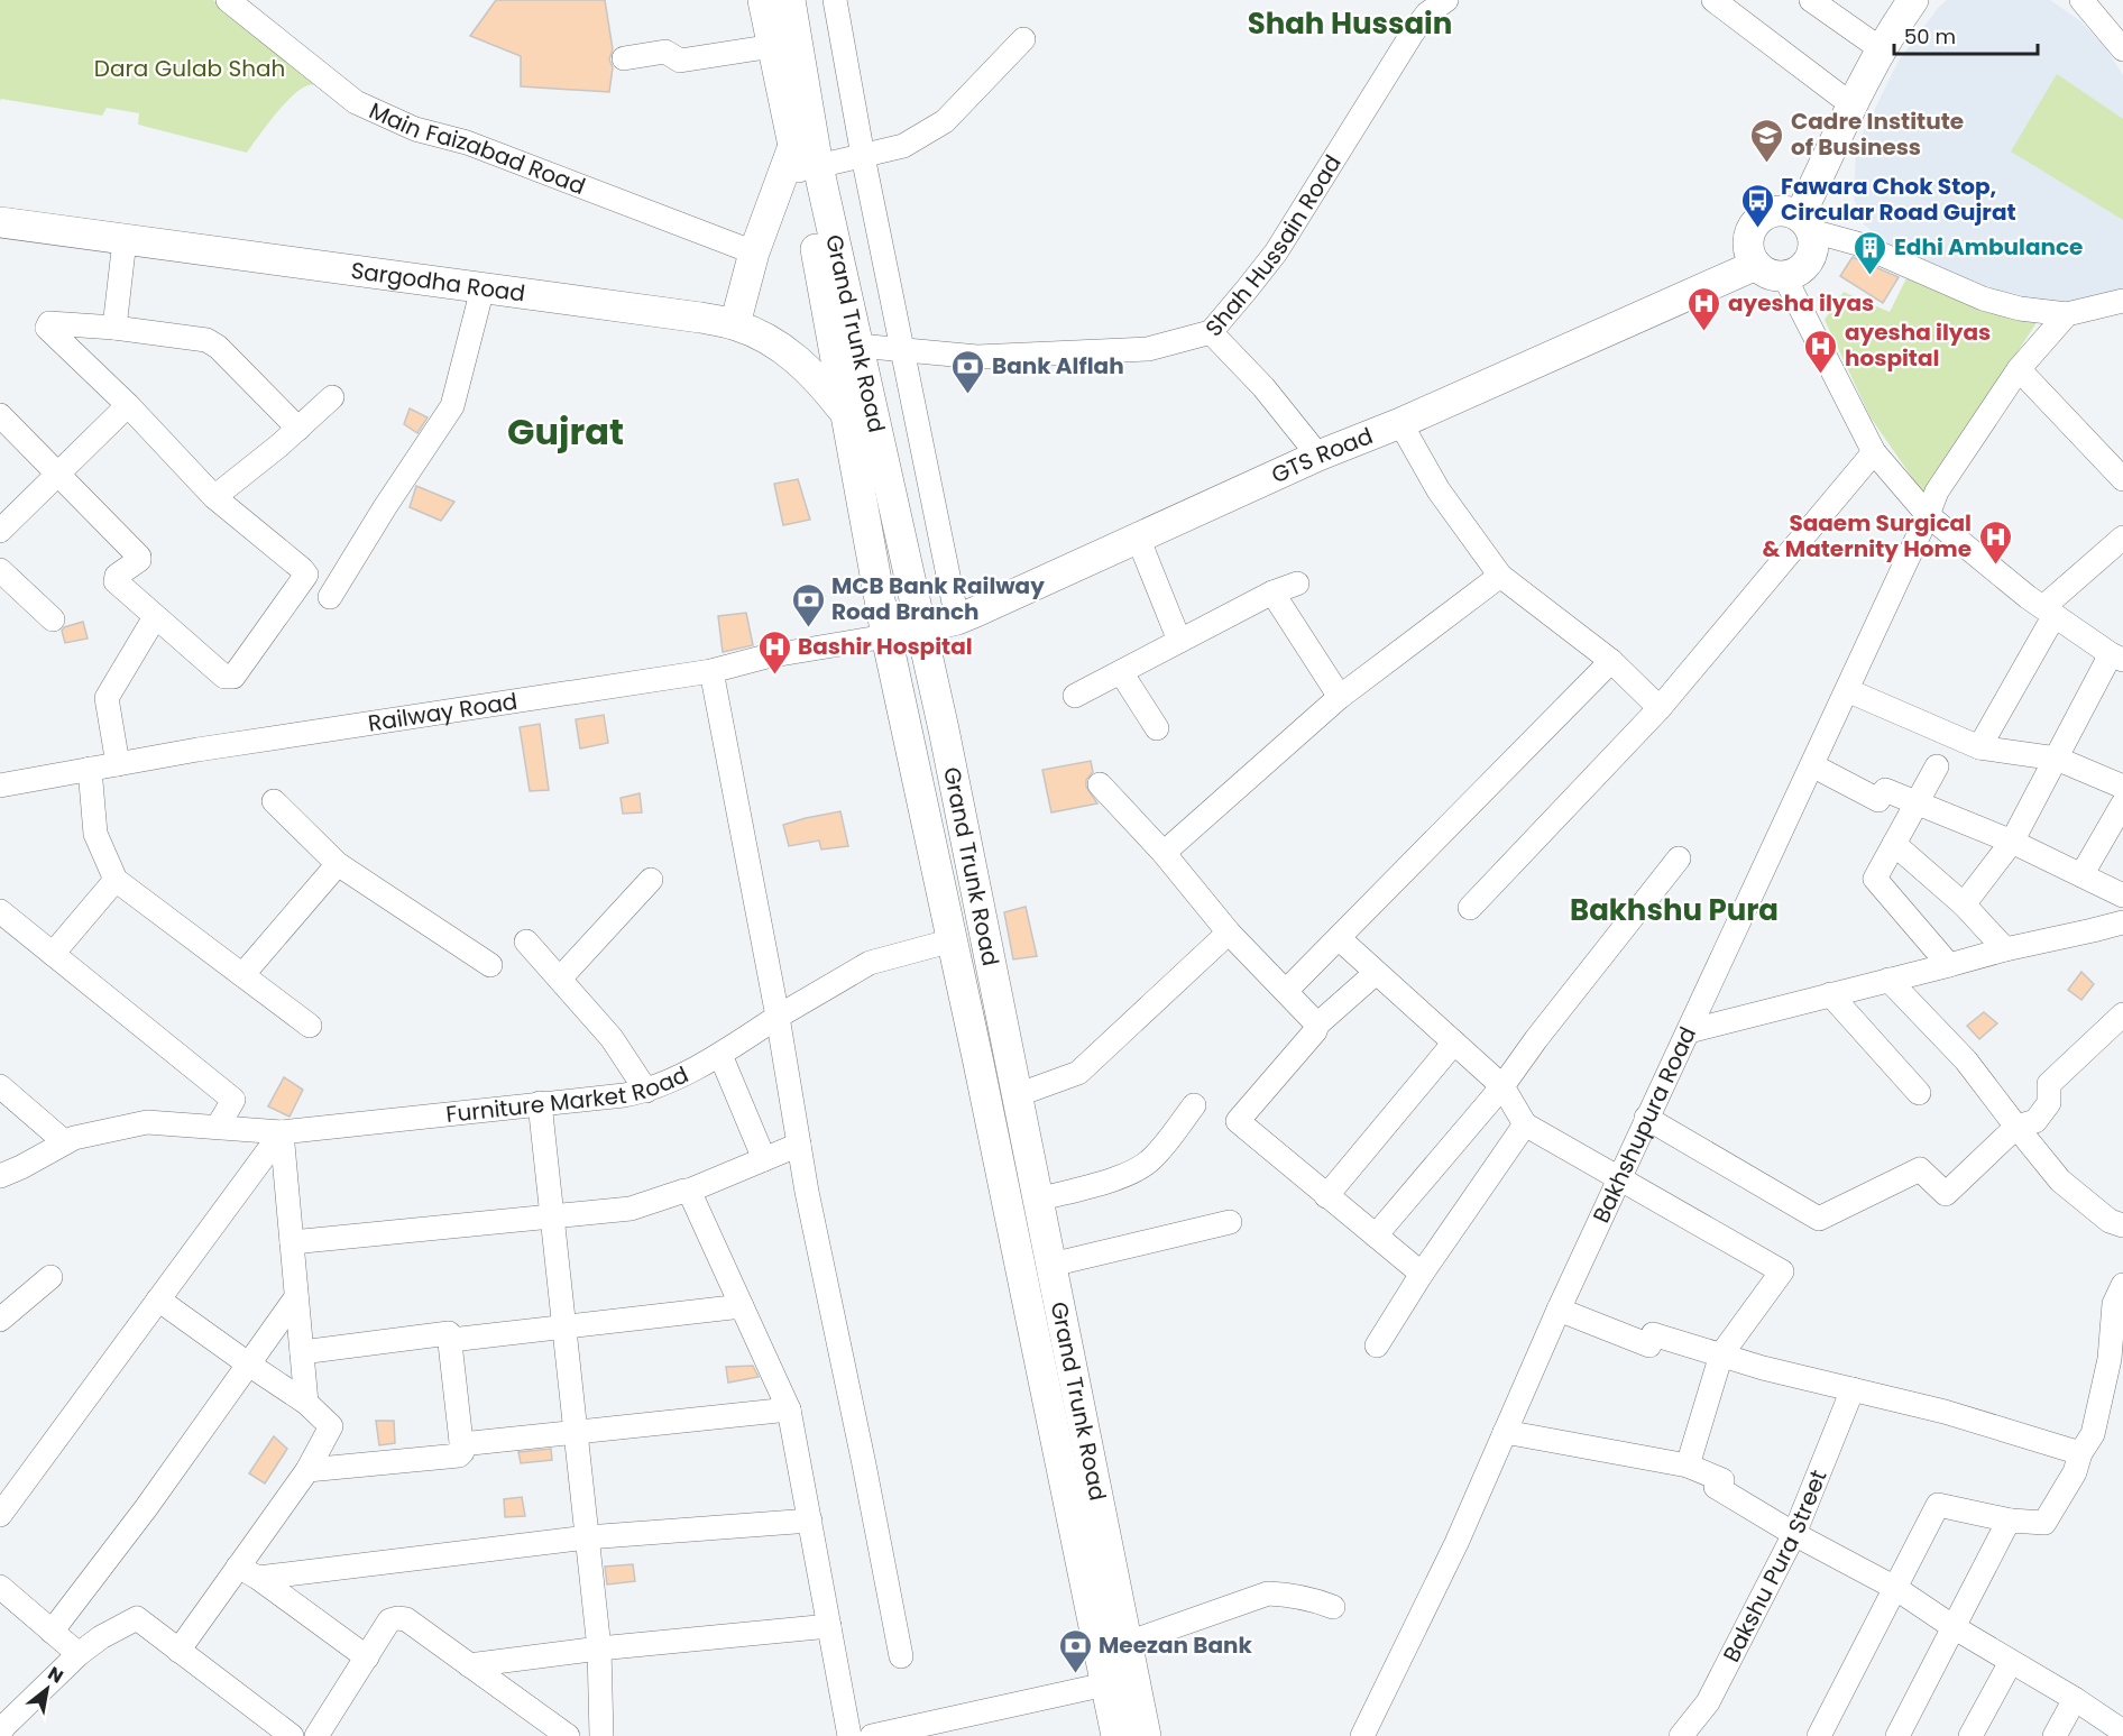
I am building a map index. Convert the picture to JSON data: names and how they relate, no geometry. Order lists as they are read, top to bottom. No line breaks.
{"streets":{"main road":["Sargodha Road","Grand Trunk Road","GTS Road"],"street":["Main Faizabad Road","Shah Hussain Road","Railway Road","Furniture Market Road","Bakhshupura Road","Bakshu Pura Street"]},"crossings":[["Shah Hussain Road","Grand Trunk Road"],["Sargodha Road","Grand Trunk Road"],["Grand Trunk Road","GTS Road"],["Grand Trunk Road","Railway Road"],["Grand Trunk Road","Furniture Market Road"],["GTS Road","Railway Road"]],"districts":["Shah Hussain","Gujrat","Bakhshu Pura"],"parks":["Dara Gulab Shah"],"places":{"school or university":["Cadre Institute of Business"],"bus stop":["Fawara Chok Stop, Circular Road Gujrat"],"building":["Edhi Ambulance"],"hospital":["ayesha ilyas","ayesha ilyas hospital","Saaem Surgical & Maternity Home","Bashir Hospital"],"bank":["Bank Alflah","MCB Bank Railway Road Branch","Meezan Bank"]},"scale_bar":"50 m","north":"top right"}
